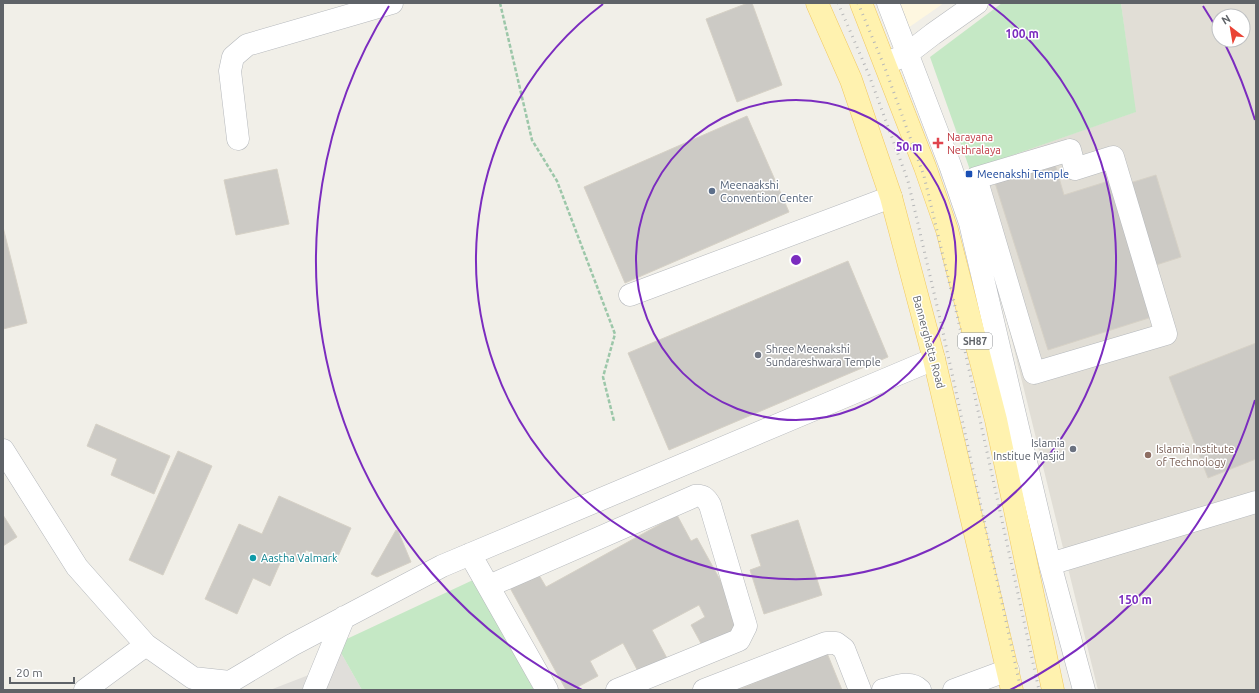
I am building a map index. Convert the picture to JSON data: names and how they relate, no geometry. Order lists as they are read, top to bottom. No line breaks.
{"streets":{"main road":["SH87","Bannerghatta Road"]},"places":{"health":["Narayana Nethralaya"],"transit":["Meenakshi Temple"],"other":["Meenaakshi Convention Center","Shree Meenakshi Sundareshwara Temple","Islamia Institue Masjid","Islamia Institute of Technology","Aastha Valmark"]},"scale_bar":"20 m","north":"top left","rings":["100 m","50 m","150 m"]}
